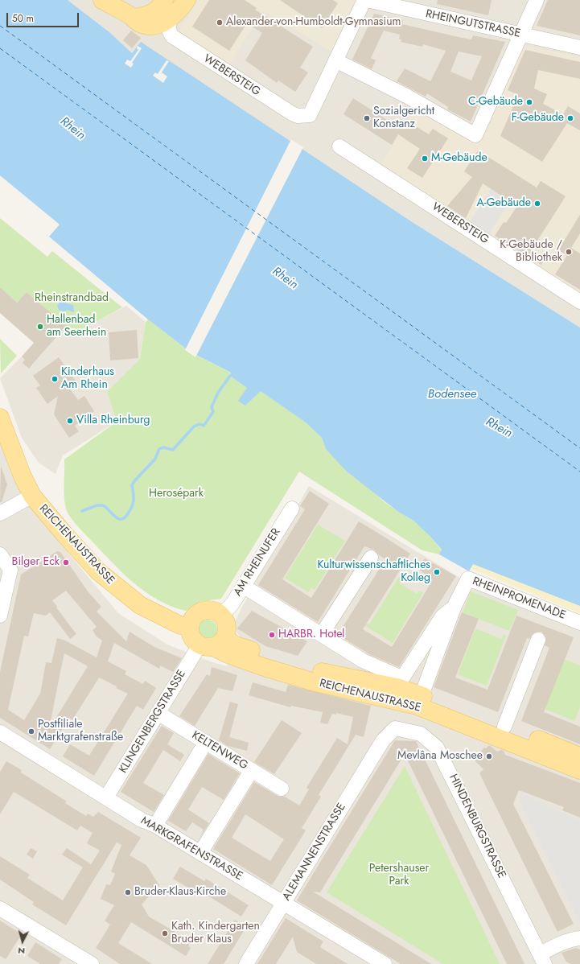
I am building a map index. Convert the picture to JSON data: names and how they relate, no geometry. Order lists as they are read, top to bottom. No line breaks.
{"streets":{"main road":["REICHENAUSTRASSE"],"street":["RHEINGUTSTRASSE","WEBERSTEIG","AM RHEINUFER","RHEINPROMENADE","KLINGENBERGSTRASSE","KELTENWEG","HINDENBURGSTRASSE","MARKGRAFENSTRASSE","ALEMANNENSTRASSE"]},"crossings":[["REICHENAUSTRASSE","AM RHEINUFER"],["REICHENAUSTRASSE","KLINGENBERGSTRASSE"],["AM RHEINUFER","KLINGENBERGSTRASSE"],["KLINGENBERGSTRASSE","KELTENWEG"],["KLINGENBERGSTRASSE","MARKGRAFENSTRASSE"],["HINDENBURGSTRASSE","ALEMANNENSTRASSE"],["MARKGRAFENSTRASSE","ALEMANNENSTRASSE"]],"water":["Rhein","Bodensee"],"parks":["Rheinstrandbad","Herosépark","Petershauser Park"],"places":["Alexander-von-Humboldt-Gymnasium","C-Gebäude","Sozialgericht Konstanz","F-Gebäude","M-Gebäude","A-Gebäude","K-Gebäude / Bibliothek","Hallenbad am Seerhein","Kinderhaus Am Rhein","Villa Rheinburg","Bilger Eck","Kulturwissenschaftliches Kolleg","HARBR. Hotel","Postfiliale Marktgrafenstraße","Mevlâna Moschee","Bruder-Klaus-Kirche","Kath. Kindergarten Bruder Klaus"],"scale_bar":"50 m","north":"bottom"}
